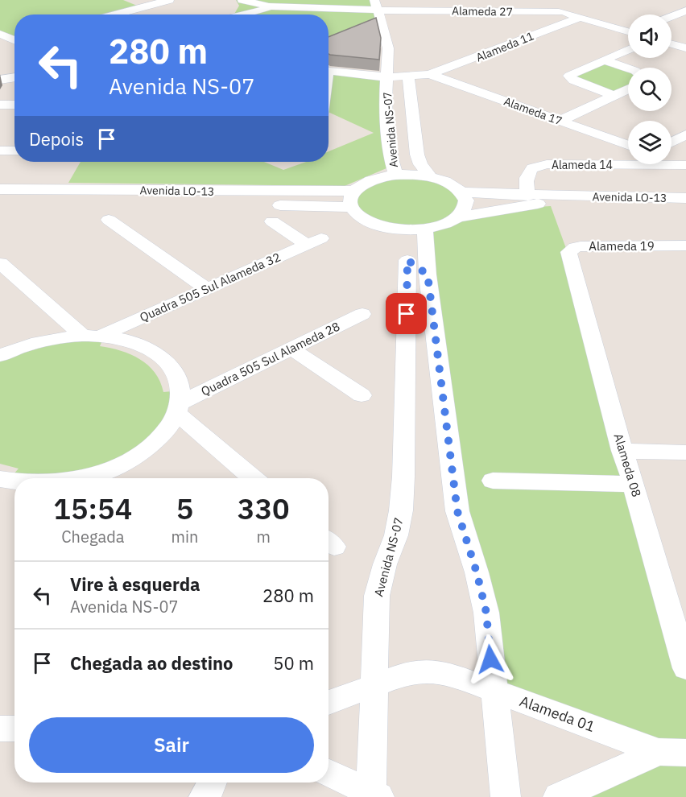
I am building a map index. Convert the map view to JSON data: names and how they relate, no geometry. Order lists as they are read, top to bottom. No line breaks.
{"streets":{"street":["Alameda 27","Alameda 11","Alameda 17","Avenida NS-07","Alameda 14","Avenida LO-13","Alameda 19","Quadra 505 Sul Alameda 32","Quadra 505 Sul Alameda 28","Alameda 08","Alameda 01"]},"crossings":[["Alameda 27","Avenida NS-07"],["Alameda 11","Alameda 17"],["Avenida NS-07","Avenida LO-13"],["Avenida NS-07","Alameda 01"],["Alameda 14","Avenida LO-13"],["Alameda 19","Alameda 08"]],"page":{"turn":["280 m","Avenida NS-07"],"then":"Depois","eta":["15:54","Chegada","5","min","330","m"],"list":[{"name":"Vire à esquerda","note":"Avenida NS-07","value":"280 m"},{"name":"Chegada ao destino","value":"50 m"}],"buttons":"Sair"}}
